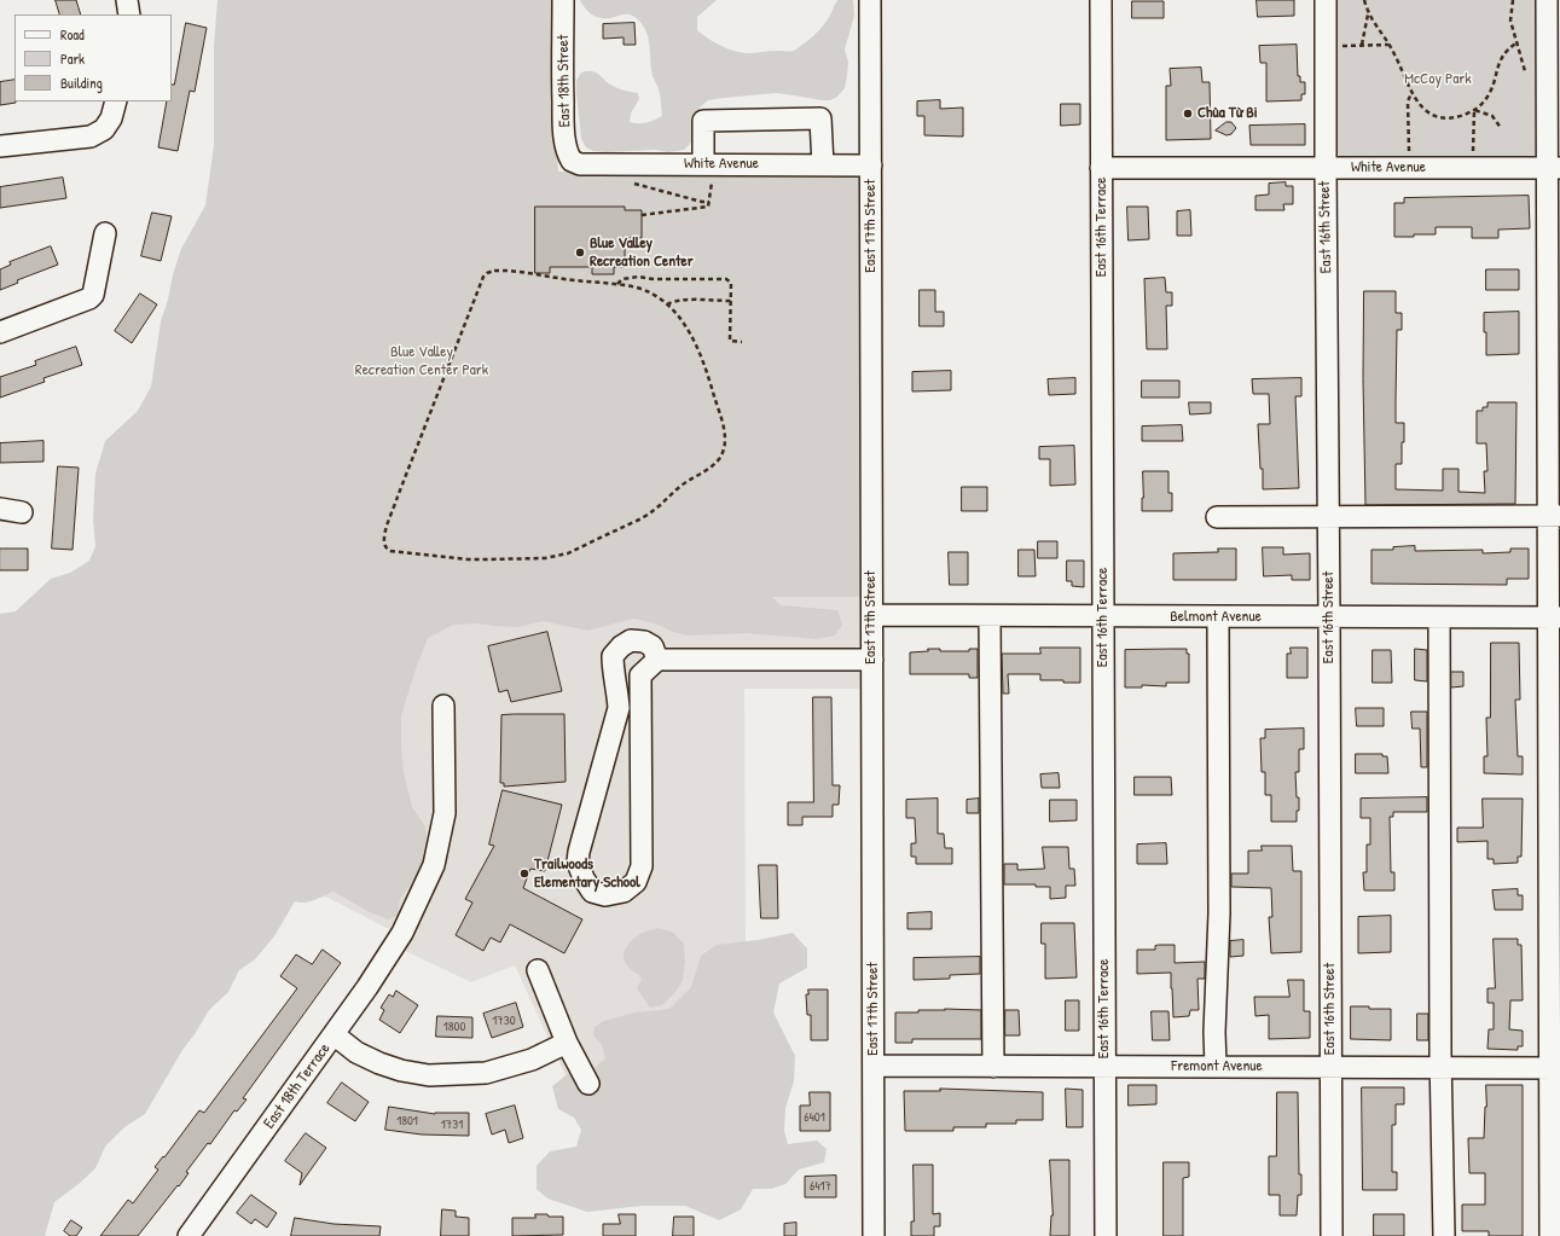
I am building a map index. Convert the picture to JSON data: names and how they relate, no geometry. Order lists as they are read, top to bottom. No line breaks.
{"streets":{"street":["East 18th Street","White Avenue","East 17th Street","East 16th Terrace","East 16th Street","Belmont Avenue","Fremont Avenue","East 18th Terrace"]},"crossings":[["East 18th Street","White Avenue"],["White Avenue","East 17th Street"],["White Avenue","East 16th Terrace"],["White Avenue","East 16th Street"],["East 17th Street","Belmont Avenue"],["East 17th Street","Fremont Avenue"],["East 16th Terrace","Belmont Avenue"],["East 16th Terrace","Fremont Avenue"],["East 16th Street","Belmont Avenue"],["East 16th Street","Fremont Avenue"]],"parks":["McCoy Park","Blue Valley Recreation Center Park"],"places":["Chùa Từ Bi","Blue Valley Recreation Center","Trailwoods Elementary School"],"house_numbers":["1730","1800","6401","1801","1731","6417"],"legend":["Road","Park","Building"]}
